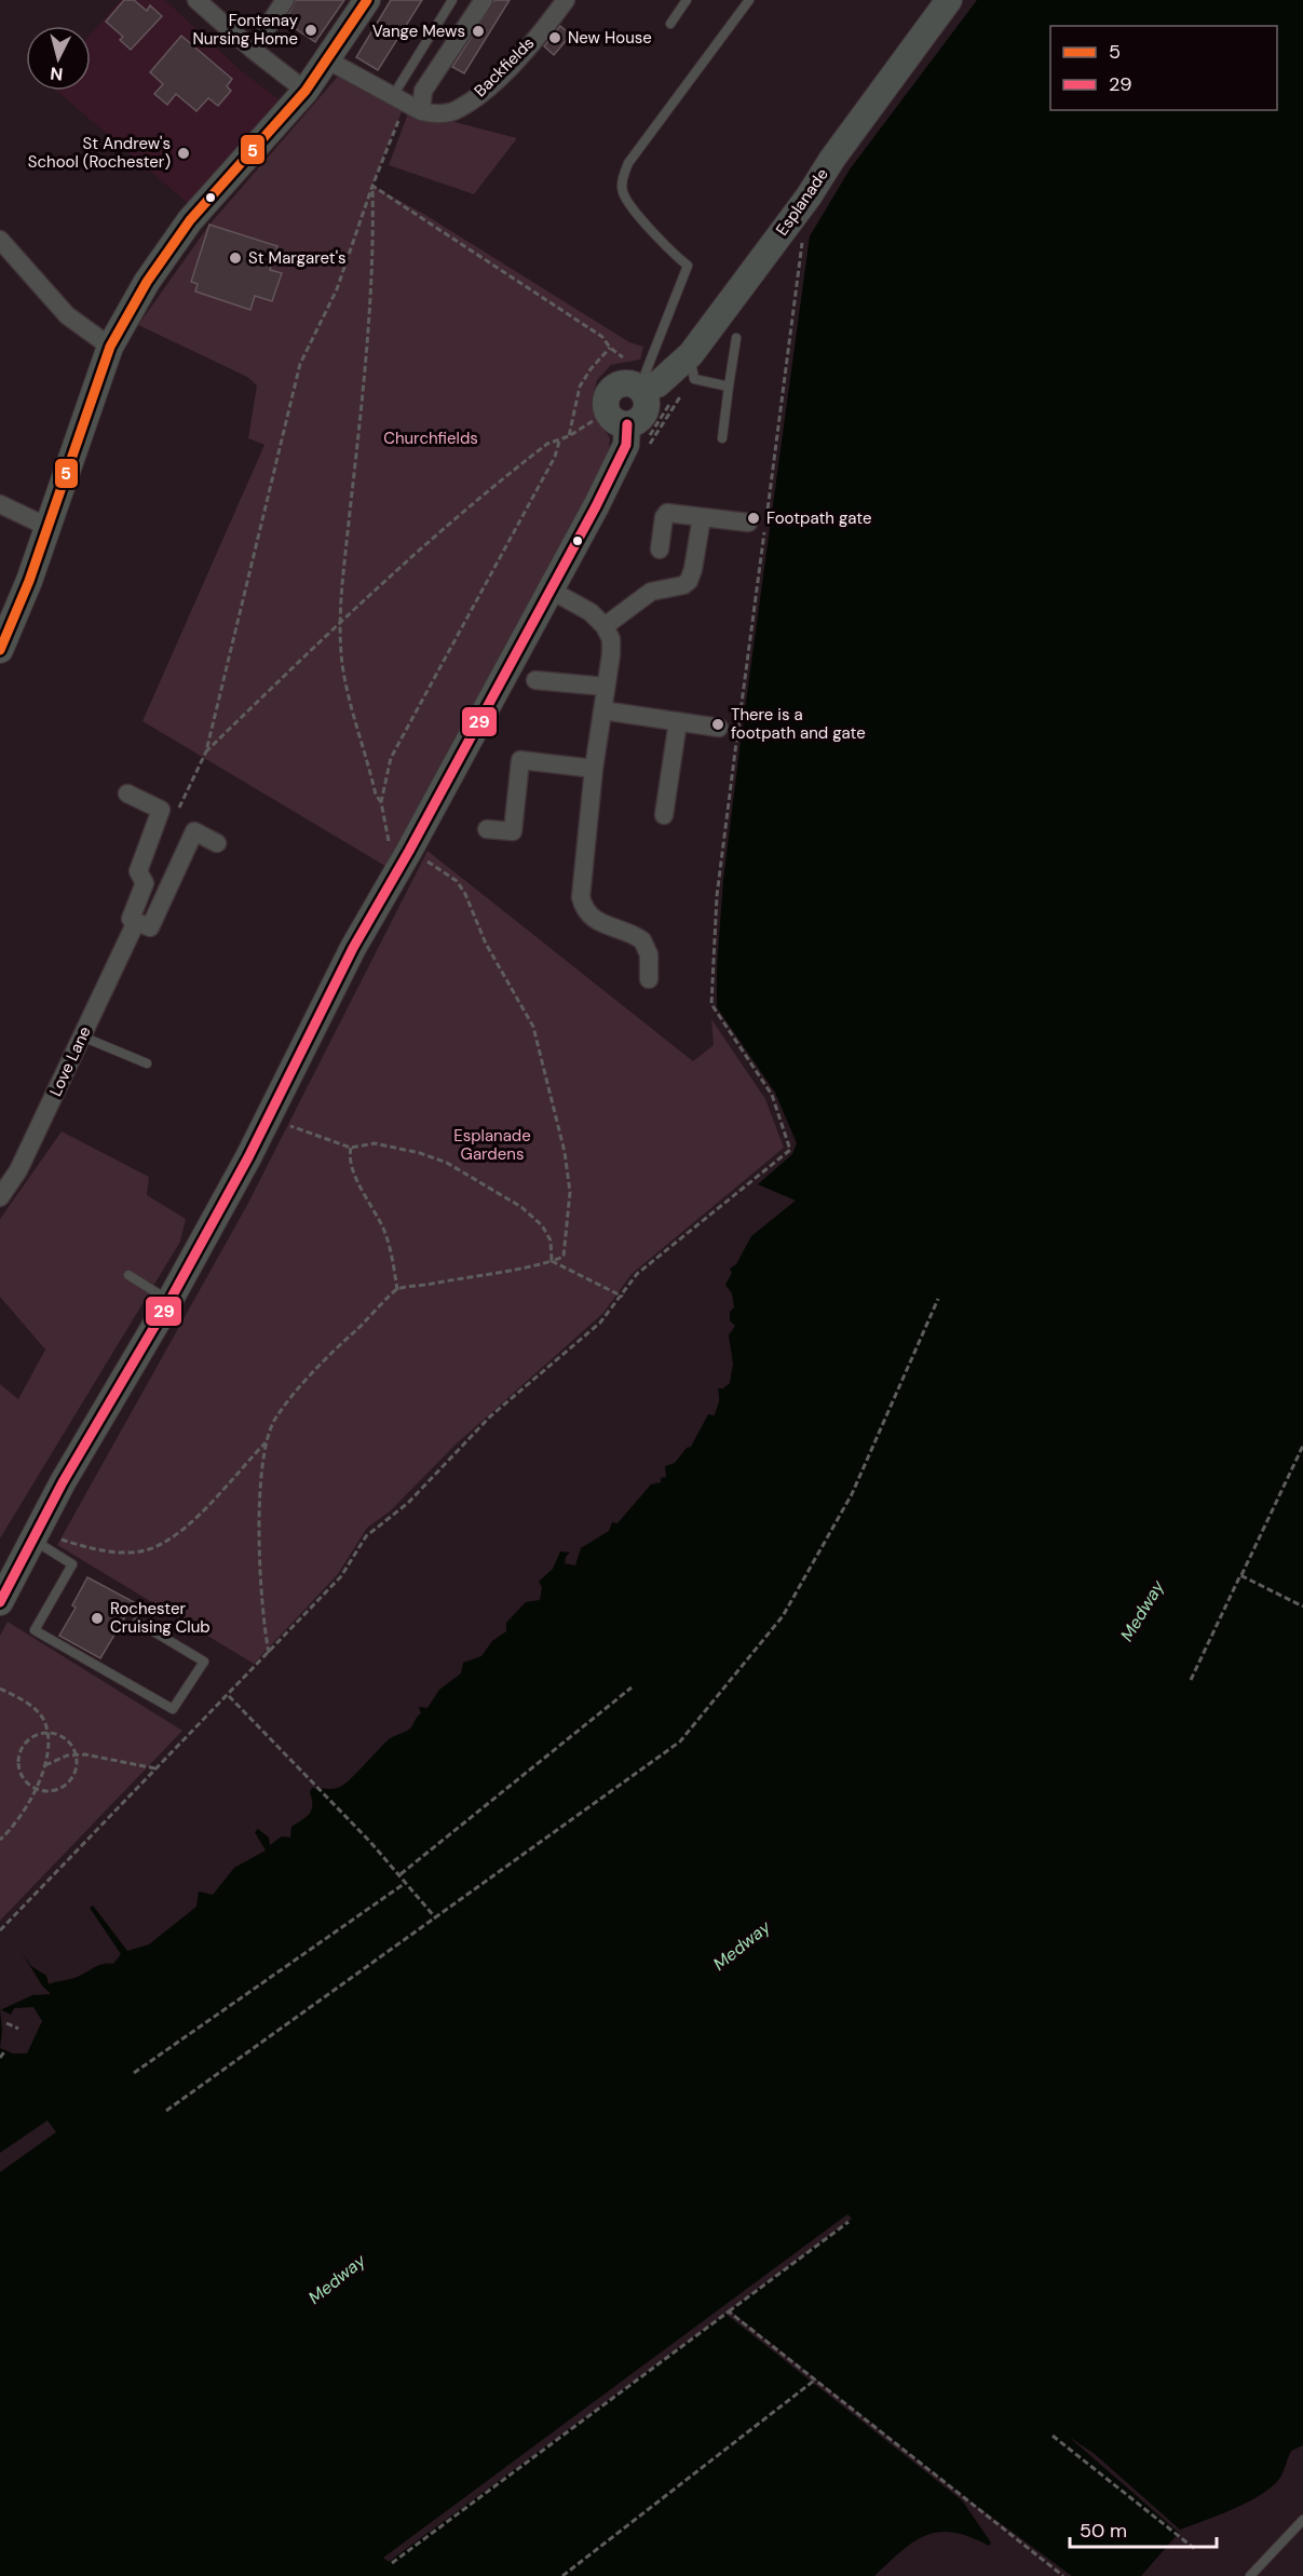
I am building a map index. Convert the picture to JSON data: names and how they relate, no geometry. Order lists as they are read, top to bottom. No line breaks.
{"streets":{"street":["Backfields","Esplanade","Love Lane"]},"water":["Medway"],"parks":["Churchfields","Esplanade Gardens"],"places":["Fontenay Nursing Home","Vange Mews","New House","St Andrew's School (Rochester)","St Margaret's","Footpath gate","There is a footpath and gate","Rochester Cruising Club"],"lines":["transit line 5","transit line 29"],"legend":["5","29"],"scale_bar":"50 m","north":"bottom"}
